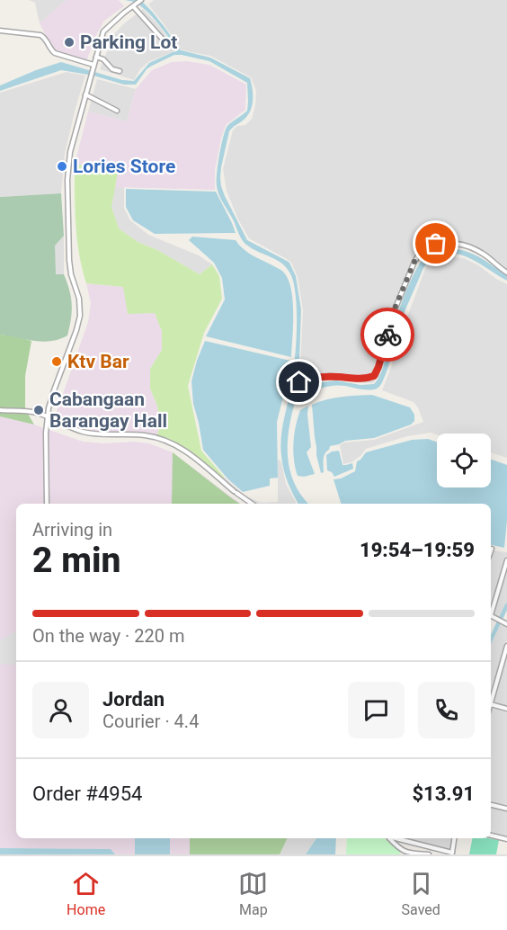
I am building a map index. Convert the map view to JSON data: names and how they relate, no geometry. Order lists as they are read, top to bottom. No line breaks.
{"places":["Parking Lot","Lories Store","Ktv Bar","Cabangaan Barangay Hall"],"page":{"heading":["2 min","Arriving in","19:54–19:59"],"panel":["Jordan","Courier · 4.4","Order #4954","$13.91"],"bar":"On the way · 220 m","tabs":["Home","Map","Saved"]}}
